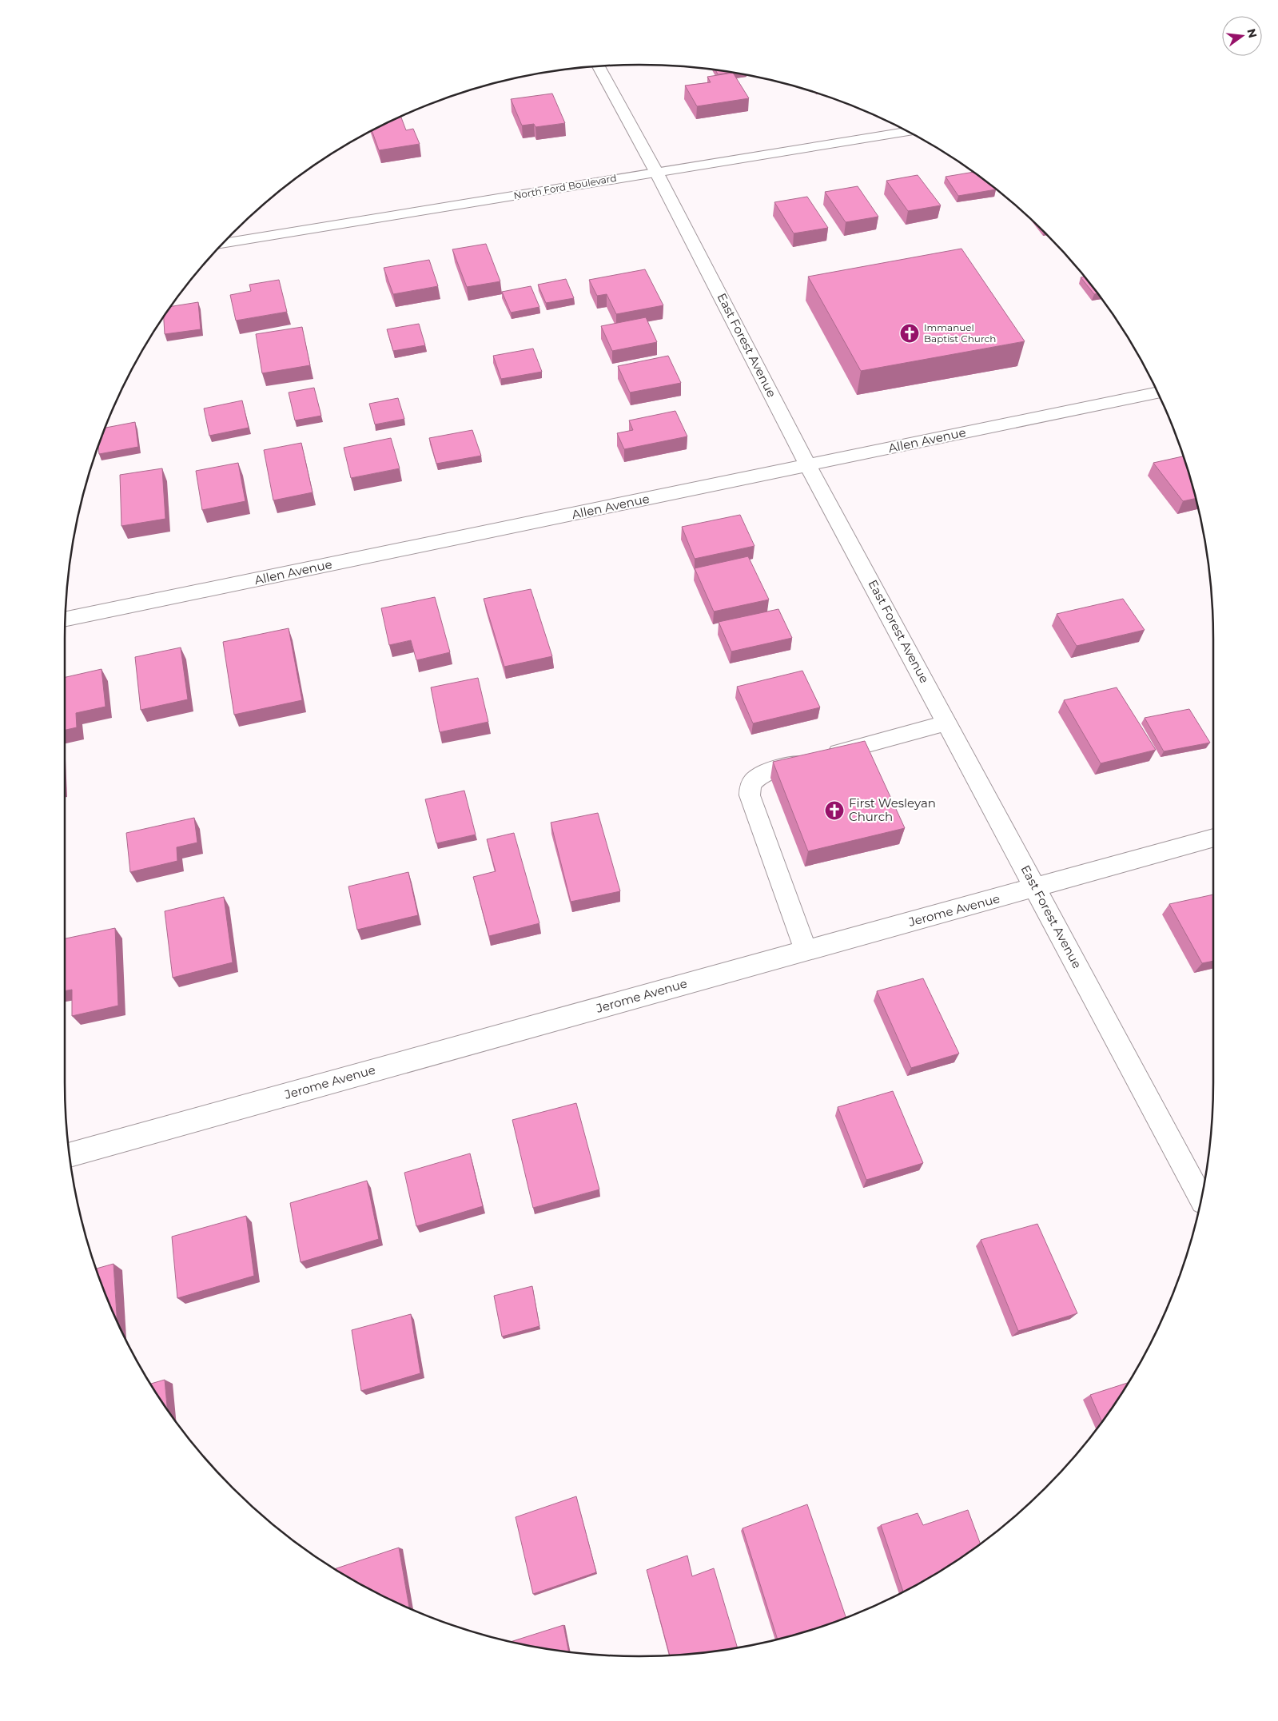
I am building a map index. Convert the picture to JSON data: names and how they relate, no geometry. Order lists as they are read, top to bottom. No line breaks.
{"streets":{"street":["North Ford Boulevard","East Forest Avenue","Allen Avenue","Jerome Avenue"]},"crossings":[["North Ford Boulevard","East Forest Avenue"],["East Forest Avenue","Allen Avenue"],["East Forest Avenue","Jerome Avenue"]],"places":{"church":["Immanuel Baptist Church","First Wesleyan Church"]},"north":"right"}
